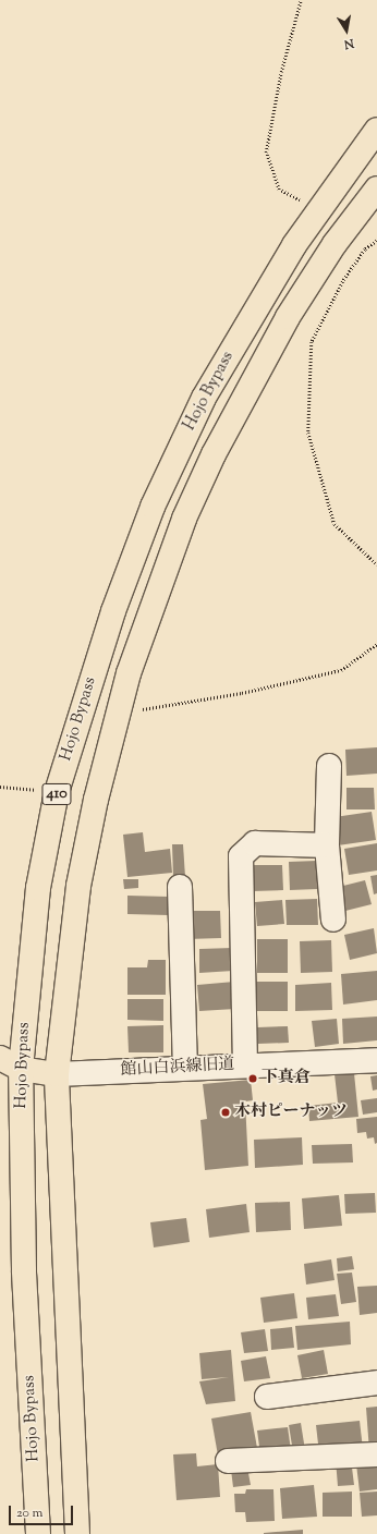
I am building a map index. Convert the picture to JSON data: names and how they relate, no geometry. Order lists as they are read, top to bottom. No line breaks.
{"streets":{"main road":["Hojo Bypass","410"],"street":["館山白浜線旧道"]},"crossings":[["Hojo Bypass","館山白浜線旧道"]],"places":["下真倉","木村ピーナッツ"],"scale_bar":"20 m","north":"bottom"}
